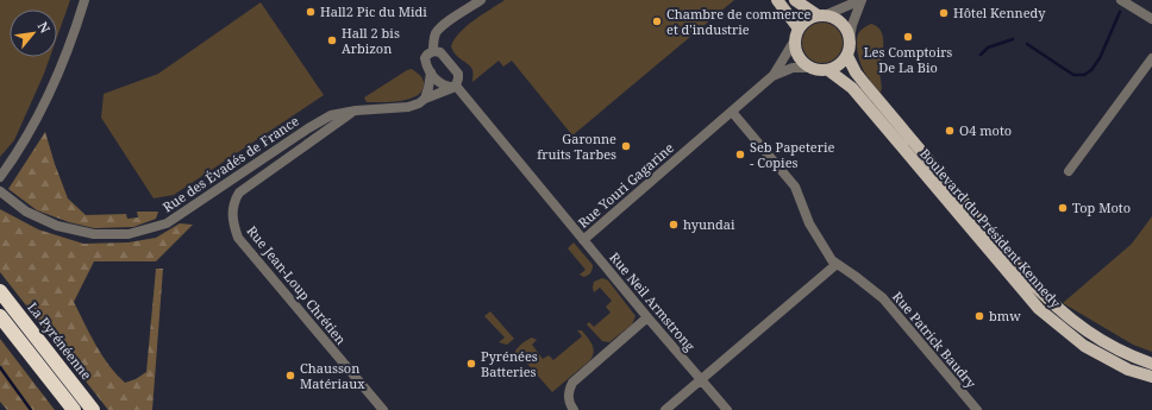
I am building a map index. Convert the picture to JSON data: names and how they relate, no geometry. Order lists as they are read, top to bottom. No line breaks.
{"streets":{"highway":["La Pyrénéenne"],"main road":["Boulevard du Président Kennedy"],"street":["Rue des Évadés de France","Rue Youri Gagarine","Rue Jean-Loup Chrétien","Rue Neil Armstrong","Rue Patrick Baudry"]},"crossings":[["Rue des Évadés de France","Rue Youri Gagarine"],["Rue des Évadés de France","Rue Jean-Loup Chrétien"],["Rue Youri Gagarine","Boulevard du Président Kennedy"],["Rue Youri Gagarine","Rue Neil Armstrong"],["Rue Youri Gagarine","Rue Patrick Baudry"]],"places":["Hall2 Pic du Midi","Hôtel Kennedy","Chambre de commerce et d'industrie","Les Comptoirs De La Bio","Hall 2 bis Arbizon","O4 moto","Garonne fruits Tarbes","Seb Papeterie - Copies","Top Moto","hyundai","bmw","Pyrénées Batteries","Chausson Matériaux"],"north":"top right"}
